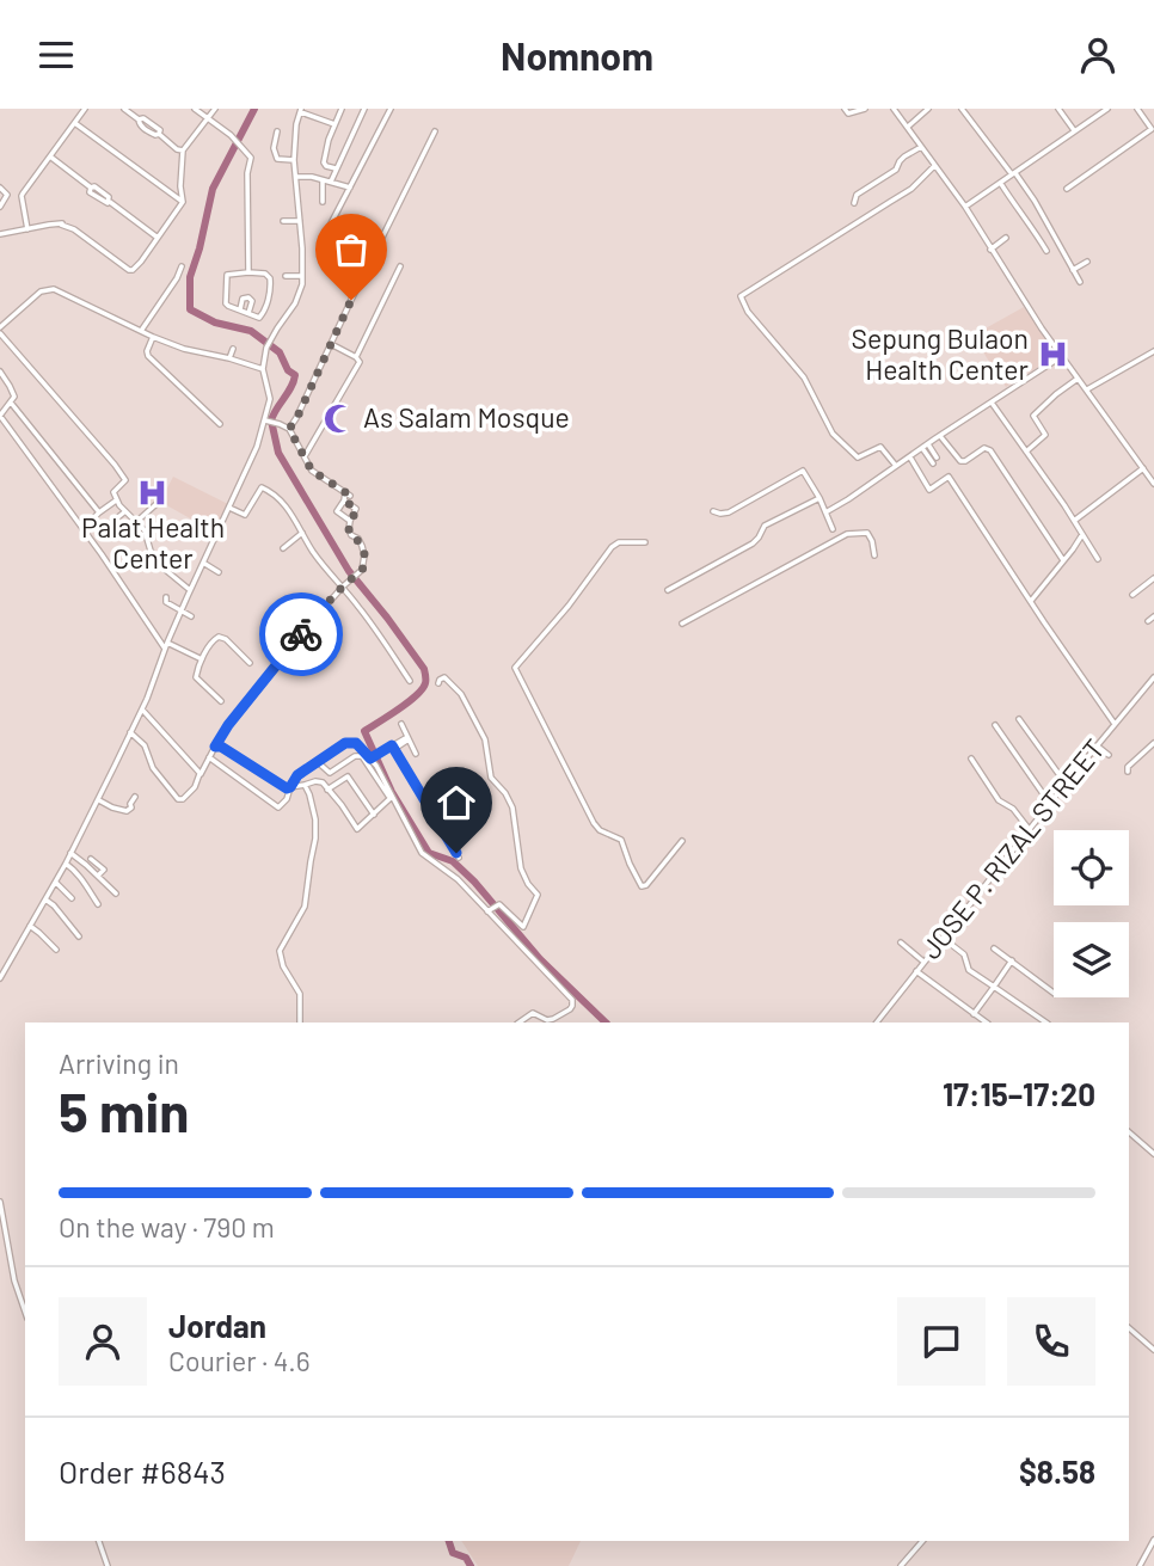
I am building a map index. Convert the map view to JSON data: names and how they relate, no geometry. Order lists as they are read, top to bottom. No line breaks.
{"streets":{"street":["JOSE P. RIZAL STREET"]},"places":{"hospital":["Sepung Bulaon Health Center","Palat Health Center"],"mosque":["As Salam Mosque"]},"page":{"header":"Nomnom","heading":["5 min","Arriving in","17:15–17:20"],"panel":["Jordan","Courier · 4.6","Order #6843","$8.58"],"bar":"On the way · 790 m"}}
